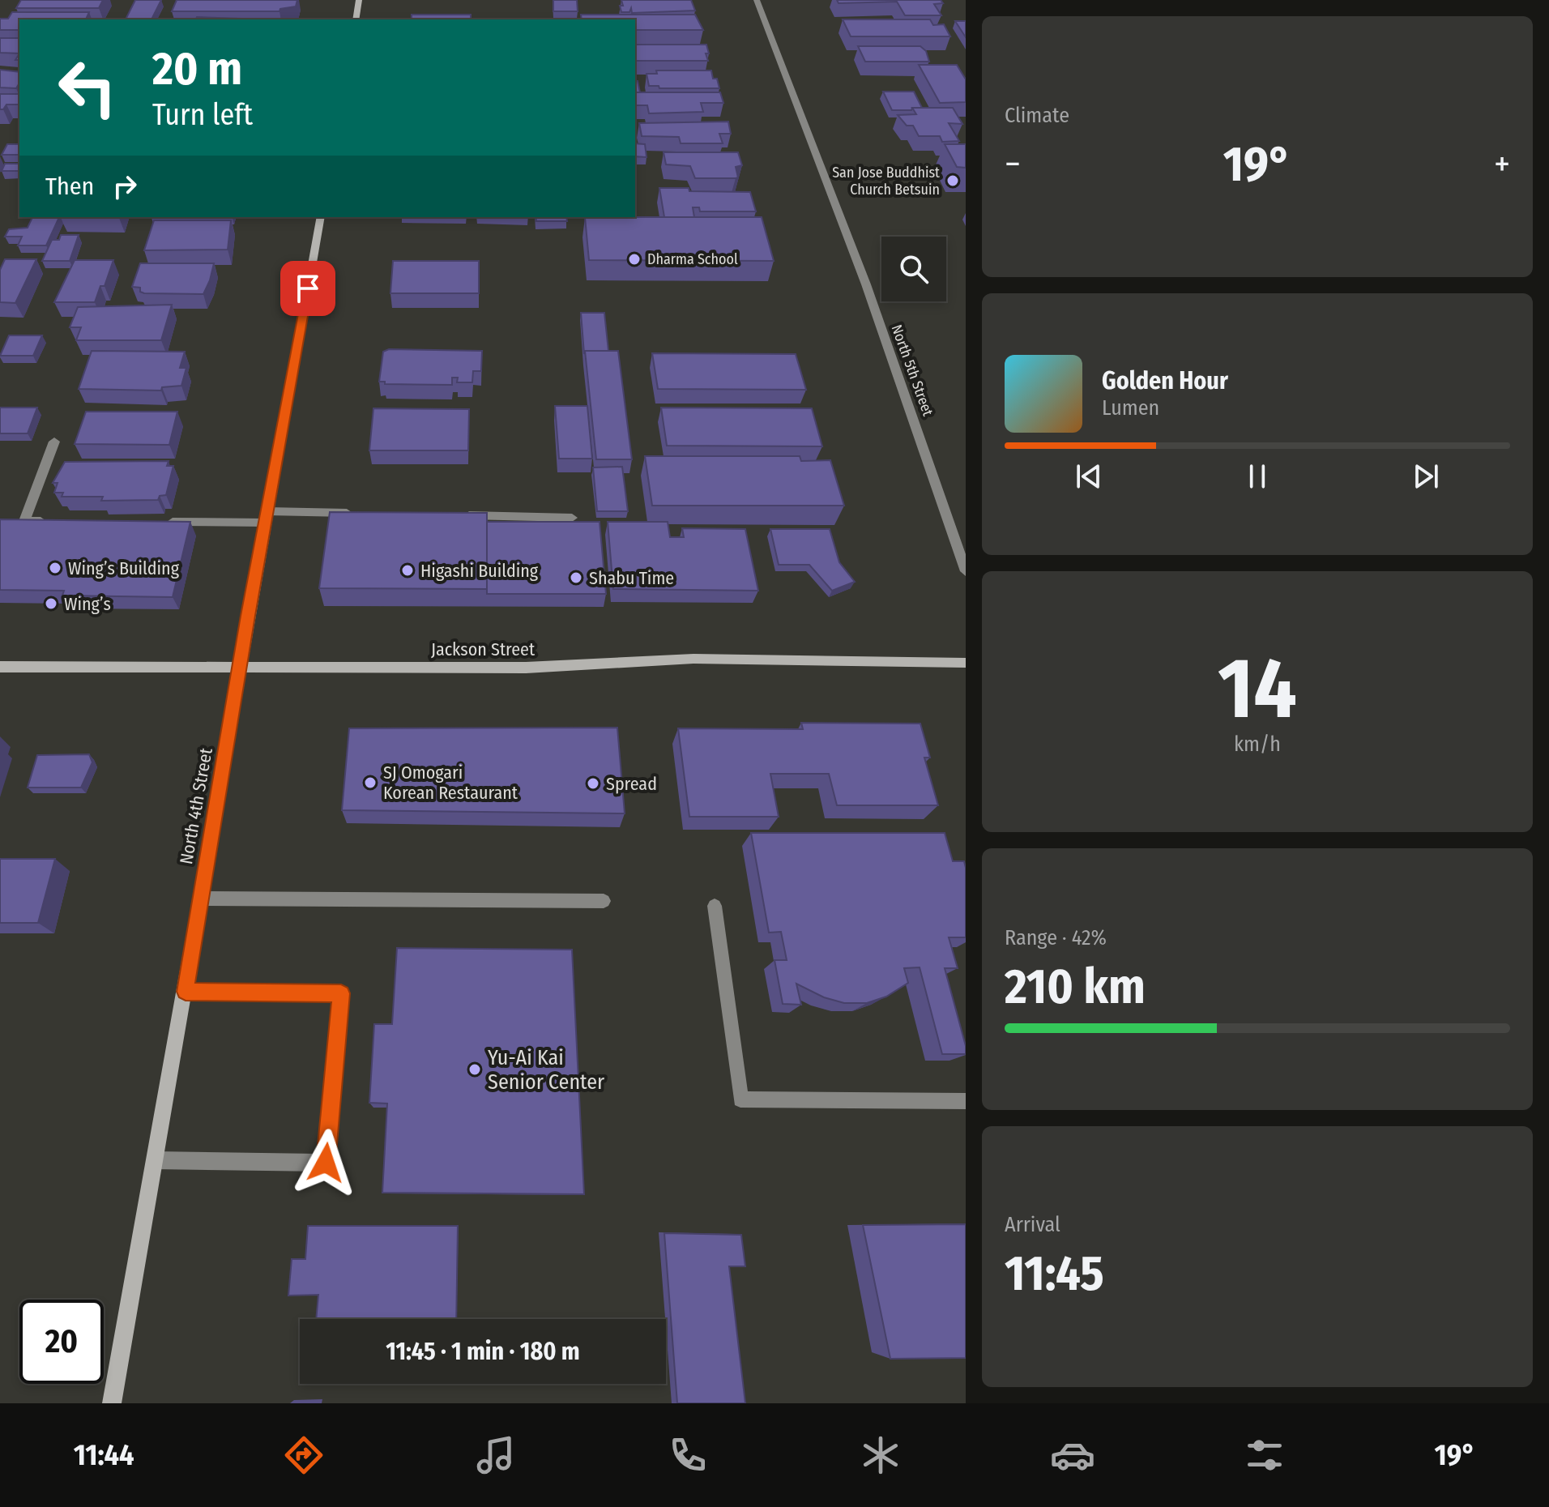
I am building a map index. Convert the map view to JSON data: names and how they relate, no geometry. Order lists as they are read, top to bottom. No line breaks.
{"streets":{"main road":["Jackson Street","North 4th Street"],"street":["North 5th Street"]},"crossings":[["Jackson Street","North 4th Street"]],"places":["San Jose Buddhist Church Betsuin","Dharma School","Wing’s Building","Higashi Building","Shabu Time","Wing’s","SJ Omogari Korean Restaurant","Spread","Yu-Ai Kai Senior Center"],"page":{"tile":["Climate",["14","km/h"],["Range · 42%","210 km"],["Arrival","11:45"]],"turn":["20 m","Turn left"],"heat":["−","19°","+"],"then":"Then","song":["Golden Hour","Lumen"],"limit":"20","trip":"11:45 · 1 min · 180 m","tabs":["11:44","19°"]}}
